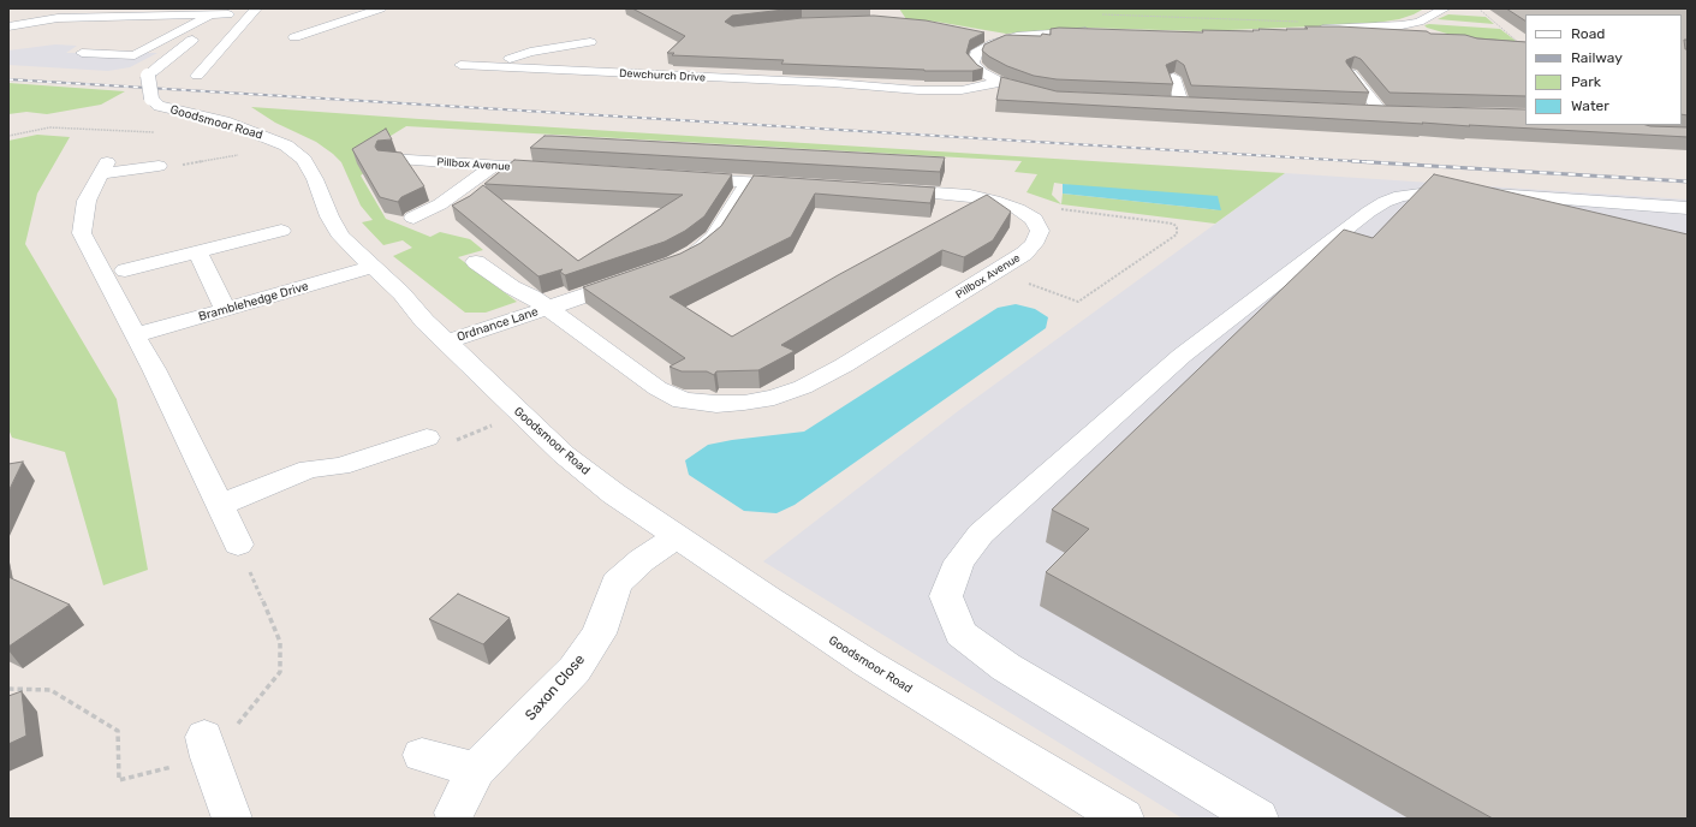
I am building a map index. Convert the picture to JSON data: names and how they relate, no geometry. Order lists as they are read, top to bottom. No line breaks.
{"streets":{"street":["Dewchurch Drive","Goodsmoor Road","Pillbox Avenue","Bramblehedge Drive","Ordnance Lane","Saxon Close"]},"crossings":[["Goodsmoor Road","Bramblehedge Drive"],["Goodsmoor Road","Ordnance Lane"],["Goodsmoor Road","Saxon Close"],["Pillbox Avenue","Ordnance Lane"]],"legend":["Road","Railway","Park","Water"]}
